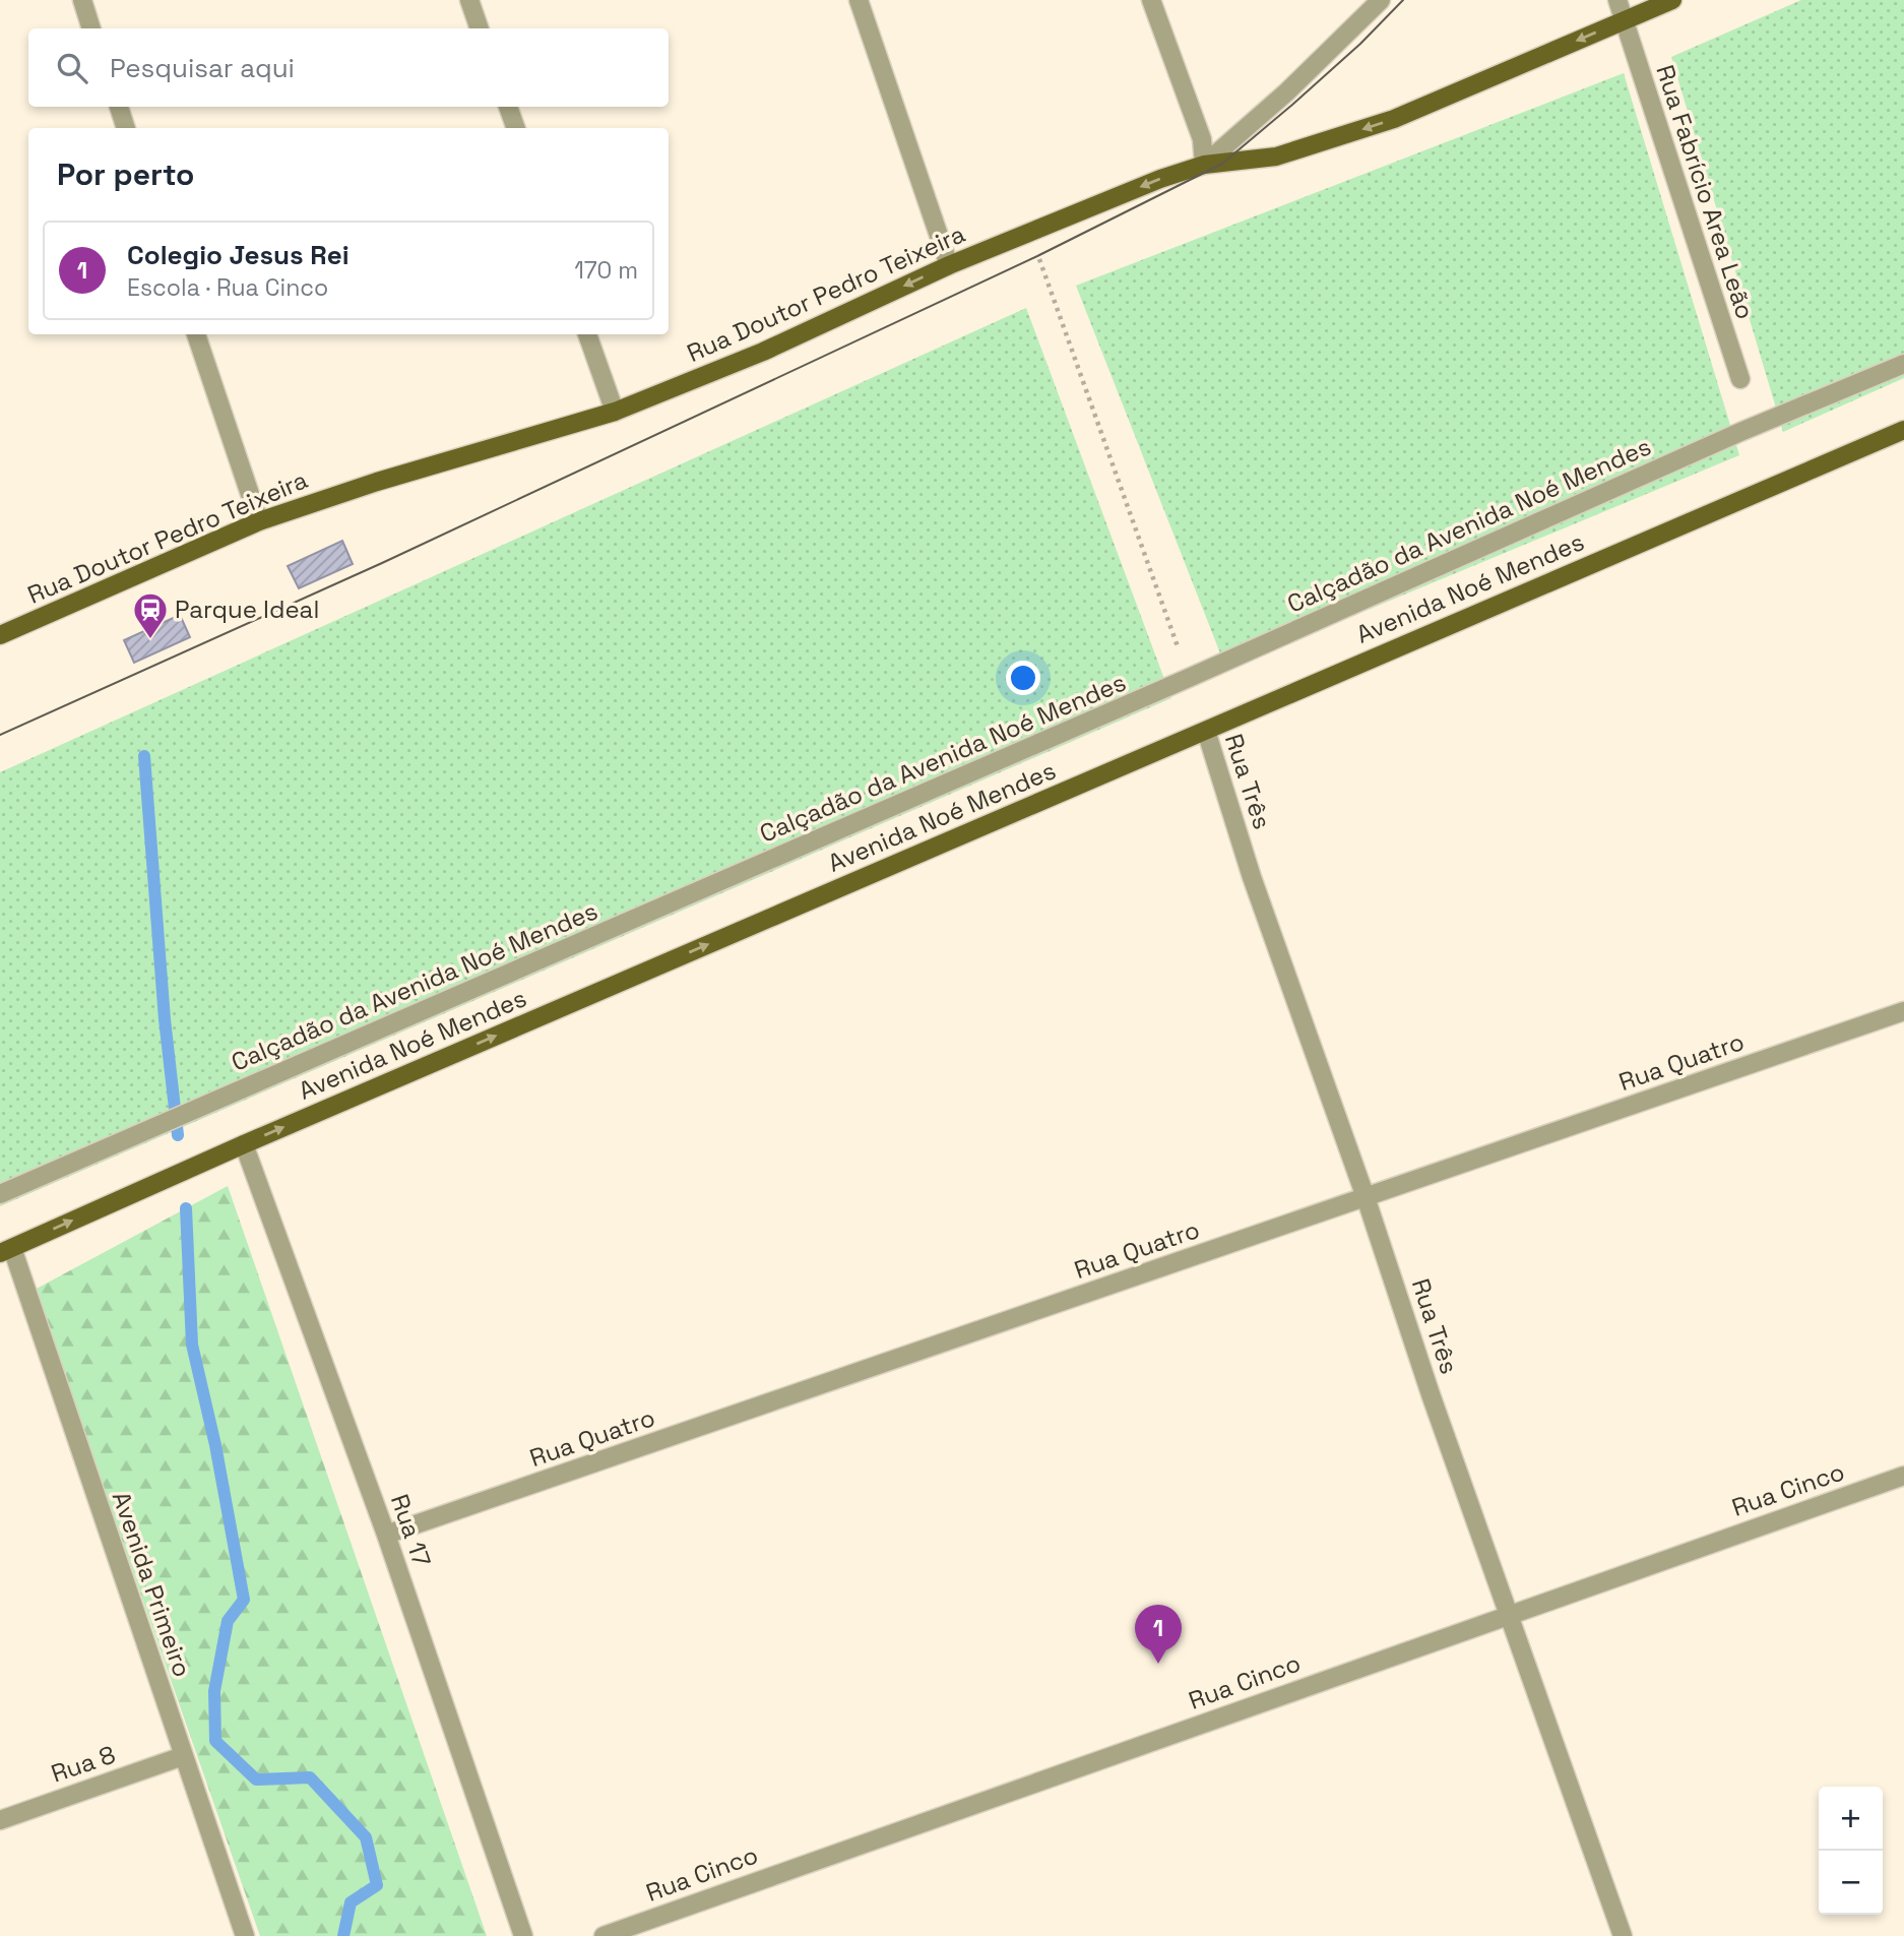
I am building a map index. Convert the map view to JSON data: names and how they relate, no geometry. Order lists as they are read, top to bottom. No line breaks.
{"streets":{"main road":["Rua Doutor Pedro Teixeira","Avenida Noé Mendes"],"street":["Rua Fabrício Area Leão","Calçadão da Avenida Noé Mendes","Rua Três","Rua Quatro","Rua Cinco","Rua 17","Avenida Primeiro","Rua 8"]},"crossings":[["Rua Fabrício Area Leão","Rua Doutor Pedro Teixeira"],["Avenida Noé Mendes","Rua Três"],["Avenida Noé Mendes","Rua 17"],["Avenida Noé Mendes","Avenida Primeiro"],["Rua Três","Rua Quatro"],["Rua Três","Rua Cinco"],["Rua Quatro","Rua 17"],["Avenida Primeiro","Rua 8"]],"one_way":["Rua Doutor Pedro Teixeira","Avenida Noé Mendes"],"places":{"station":["Parque Ideal"]},"page":{"search":"Pesquisar aqui","heading":"Por perto","list":[{"mark":"1","name":"Colegio Jesus Rei","note":"Escola · Rua Cinco","value":"170 m"}],"pins":"1","map_buttons":["+","−"]}}
